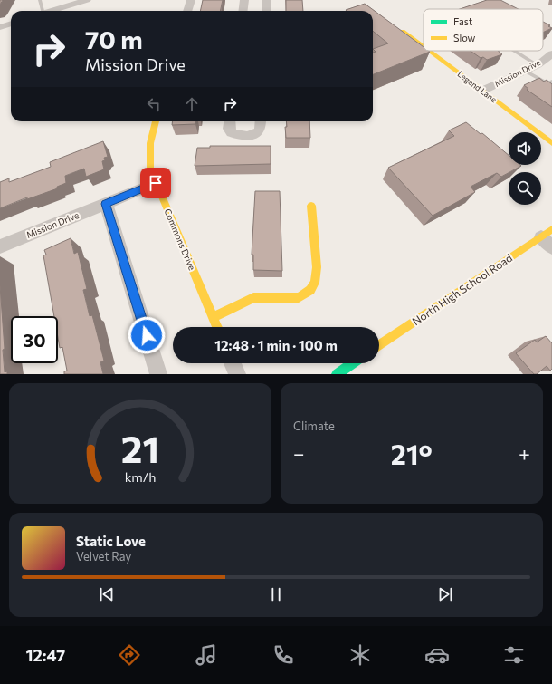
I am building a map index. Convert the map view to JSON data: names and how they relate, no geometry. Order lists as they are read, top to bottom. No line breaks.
{"streets":{"street":["Mission Drive","Legend Lane","Commons Drive","North High School Road"]},"crossings":[["Mission Drive","Legend Lane"],["Mission Drive","Commons Drive"]],"legend":["Fast","Slow"],"page":{"turn":["70 m","Mission Drive"],"limit":"30","trip":"12:48 · 1 min · 100 m","tile":"Climate","heat":["−","21°","+"],"song":["Static Love","Velvet Ray"],"tabs":"12:47","gauge":["21","km/h"]}}
